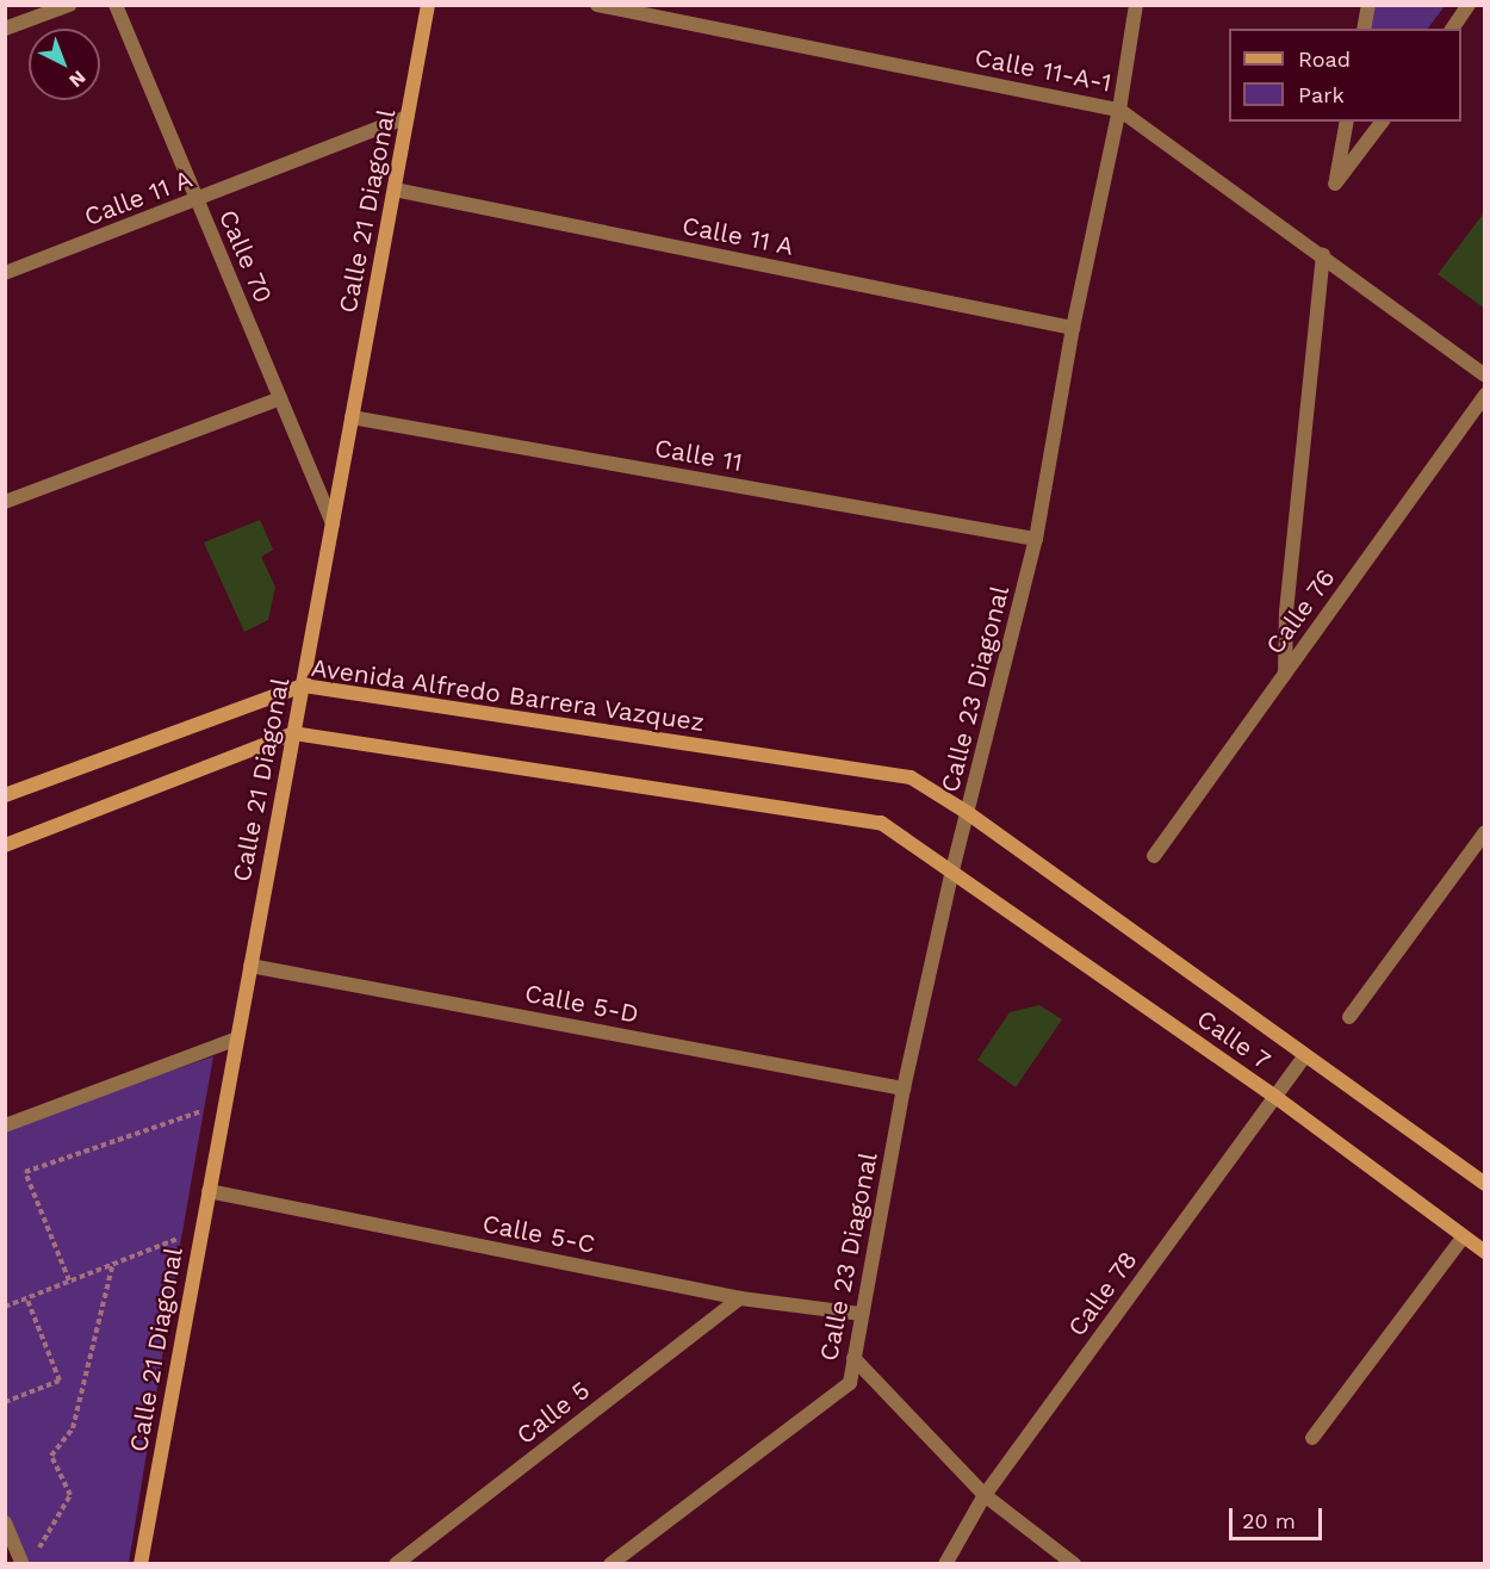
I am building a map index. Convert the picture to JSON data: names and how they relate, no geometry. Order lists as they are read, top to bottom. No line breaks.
{"streets":{"street":["Calle 11-A-1","Calle 11 A","Calle 21 Diagonal","Calle 70","Calle 11","Calle 76","Calle 23 Diagonal","Avenida Alfredo Barrera Vazquez","Calle 5-D","Calle 7","Calle 5-C","Calle 78","Calle 5"]},"crossings":[["Calle 11-A-1","Calle 23 Diagonal"],["Calle 11 A","Calle 21 Diagonal"],["Calle 11 A","Calle 70"],["Calle 11 A","Calle 23 Diagonal"],["Calle 21 Diagonal","Calle 70"],["Calle 21 Diagonal","Calle 11"],["Calle 21 Diagonal","Avenida Alfredo Barrera Vazquez"],["Calle 21 Diagonal","Calle 5-D"],["Calle 21 Diagonal","Calle 5-C"],["Calle 11","Calle 23 Diagonal"],["Calle 23 Diagonal","Avenida Alfredo Barrera Vazquez"],["Calle 23 Diagonal","Calle 5-D"],["Calle 23 Diagonal","Calle 7"],["Calle 23 Diagonal","Calle 5-C"],["Avenida Alfredo Barrera Vazquez","Calle 7"],["Calle 7","Calle 78"],["Calle 5-C","Calle 5"]],"legend":["Road","Park"],"scale_bar":"20 m","north":"bottom right"}
